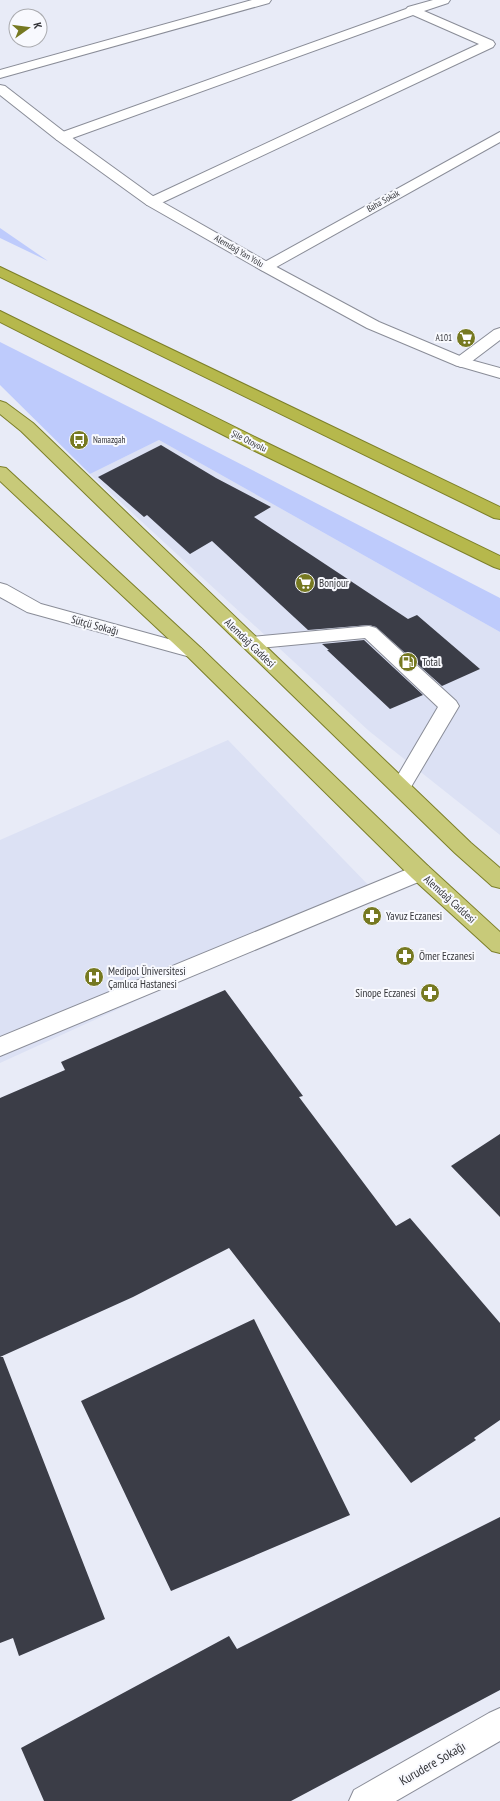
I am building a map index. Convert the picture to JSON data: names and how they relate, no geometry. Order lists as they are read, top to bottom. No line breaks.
{"streets":{"highway":["Şile Otoyolu"],"main road":["Alemdağ Caddesi"],"street":["Baha Sokak","Alemdağ Yan Yolu","Sütçü Sokağı","Kurudere Sokağı"]},"crossings":[["Baha Sokak","Alemdağ Yan Yolu"],["Sütçü Sokağı","Alemdağ Caddesi"]],"places":{"supermarket":["A101","Bonjour"],"bus stop":["Namazgah"],"fuel station":["Total"],"pharmacy":["Yavuz Eczanesi","Ömer Eczanesi","Sinope Eczanesi"],"hospital":["Medipol Üniversitesi Çamlıca Hastanesi"]},"north":"right"}
